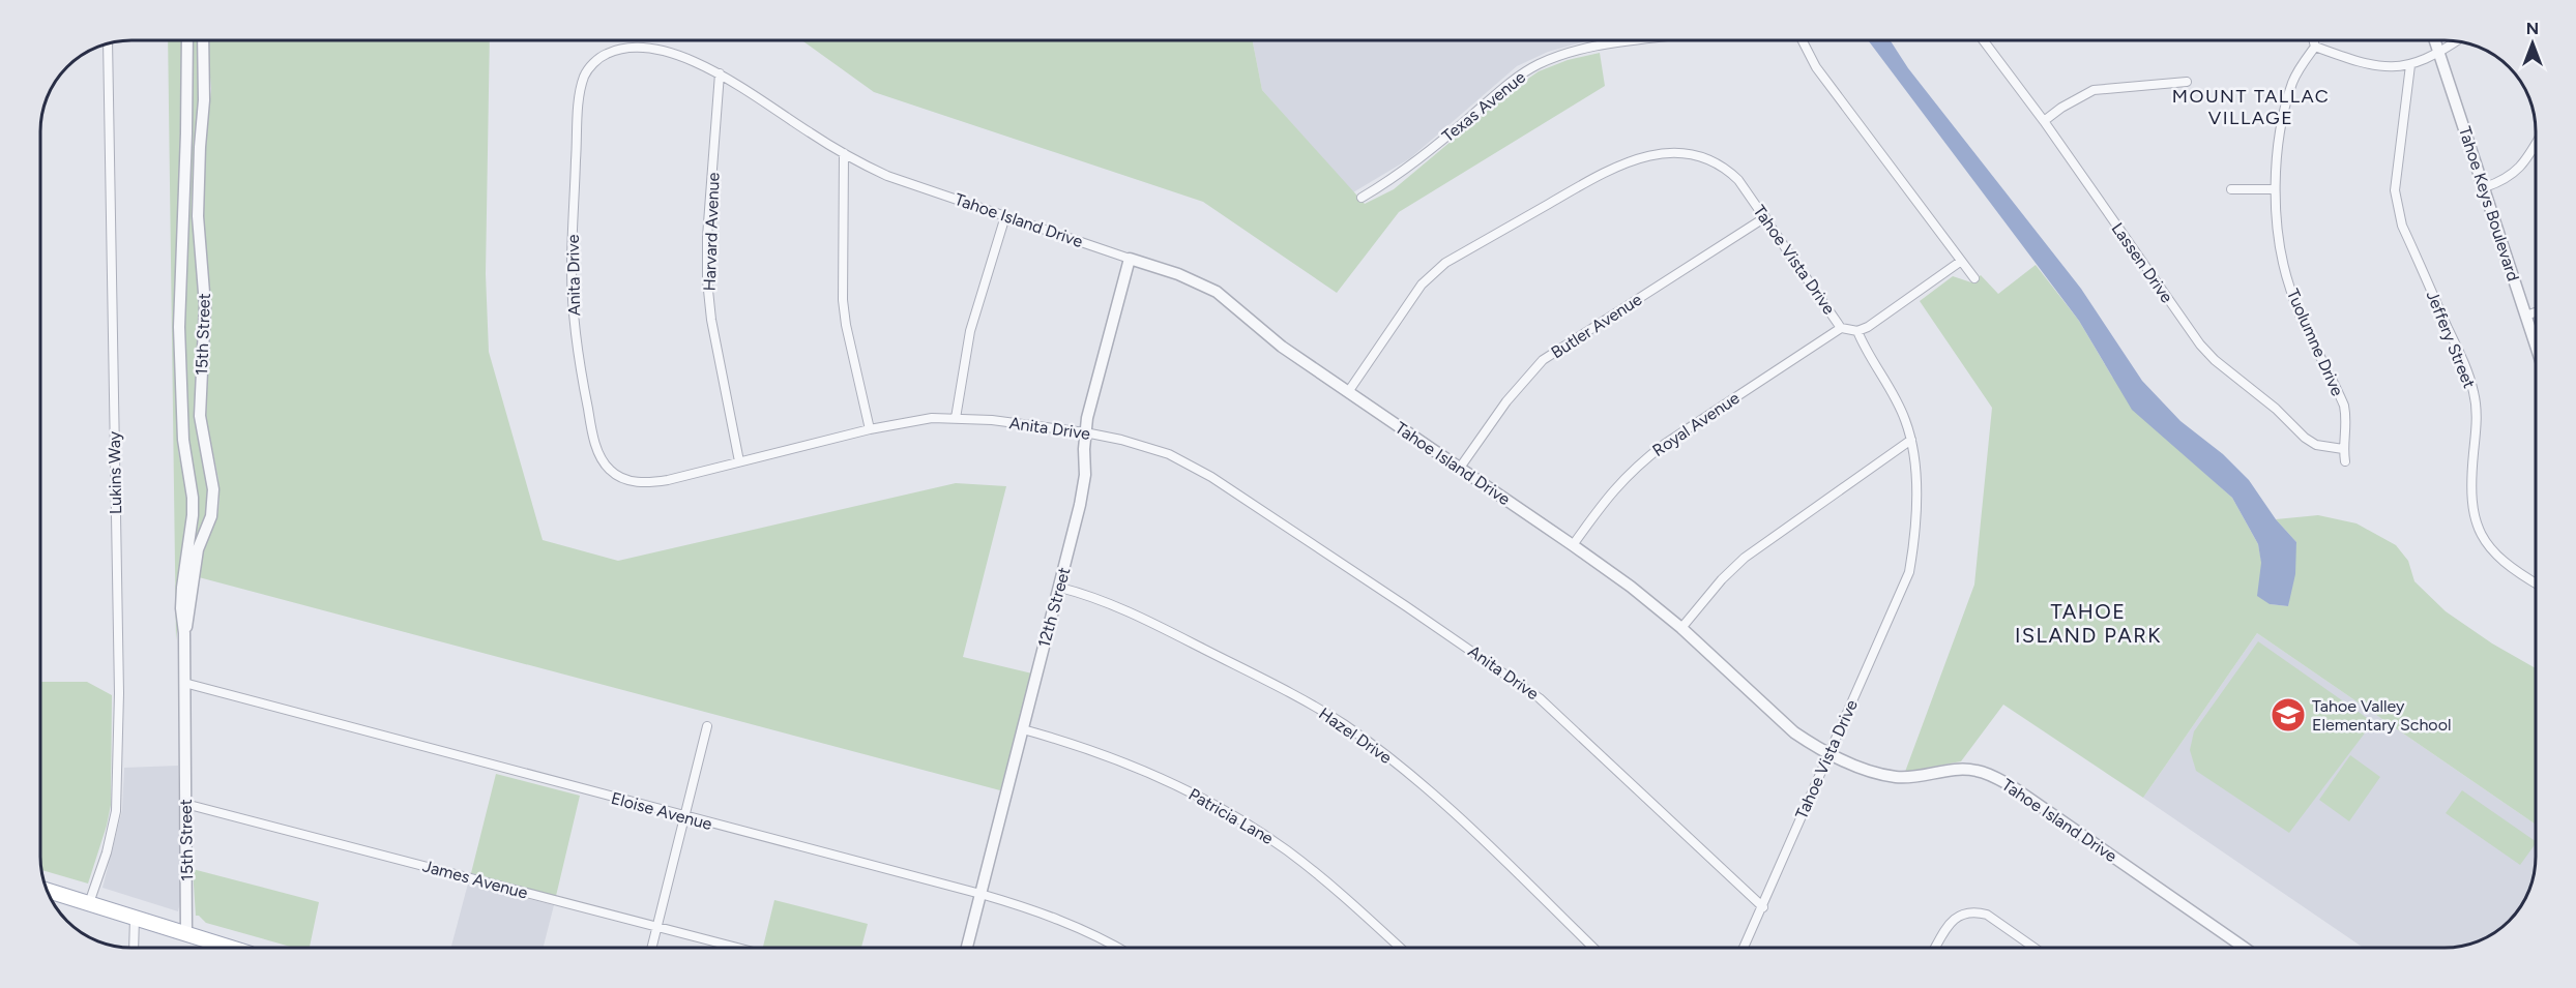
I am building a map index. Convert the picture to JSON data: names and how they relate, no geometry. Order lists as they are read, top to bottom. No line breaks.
{"streets":{"street":["Texas Avenue","Tahoe Keys Boulevard","Tahoe Island Drive","Harvard Avenue","Tahoe Vista Drive","Lassen Drive","Anita Drive","Butler Avenue","15th Street","Jeffery Street","Tuolumne Drive","Royal Avenue","Lukins Way","12th Street","Hazel Drive","Eloise Avenue","Patricia Lane","James Avenue"]},"crossings":[["Tahoe Island Drive","Harvard Avenue"],["Tahoe Island Drive","Tahoe Vista Drive"],["Tahoe Island Drive","Anita Drive"],["Tahoe Island Drive","Butler Avenue"],["Tahoe Island Drive","Royal Avenue"],["Tahoe Island Drive","12th Street"],["Harvard Avenue","Anita Drive"],["Tahoe Vista Drive","Anita Drive"],["Tahoe Vista Drive","Butler Avenue"],["Tahoe Vista Drive","Royal Avenue"],["Lassen Drive","Tuolumne Drive"],["Anita Drive","12th Street"],["15th Street","Eloise Avenue"],["15th Street","James Avenue"],["12th Street","Hazel Drive"],["12th Street","Eloise Avenue"],["12th Street","Patricia Lane"]],"districts":["MOUNT TALLAC VILLAGE","TAHOE ISLAND PARK"],"places":{"school or university":["Tahoe Valley Elementary School"]},"north":"top"}
